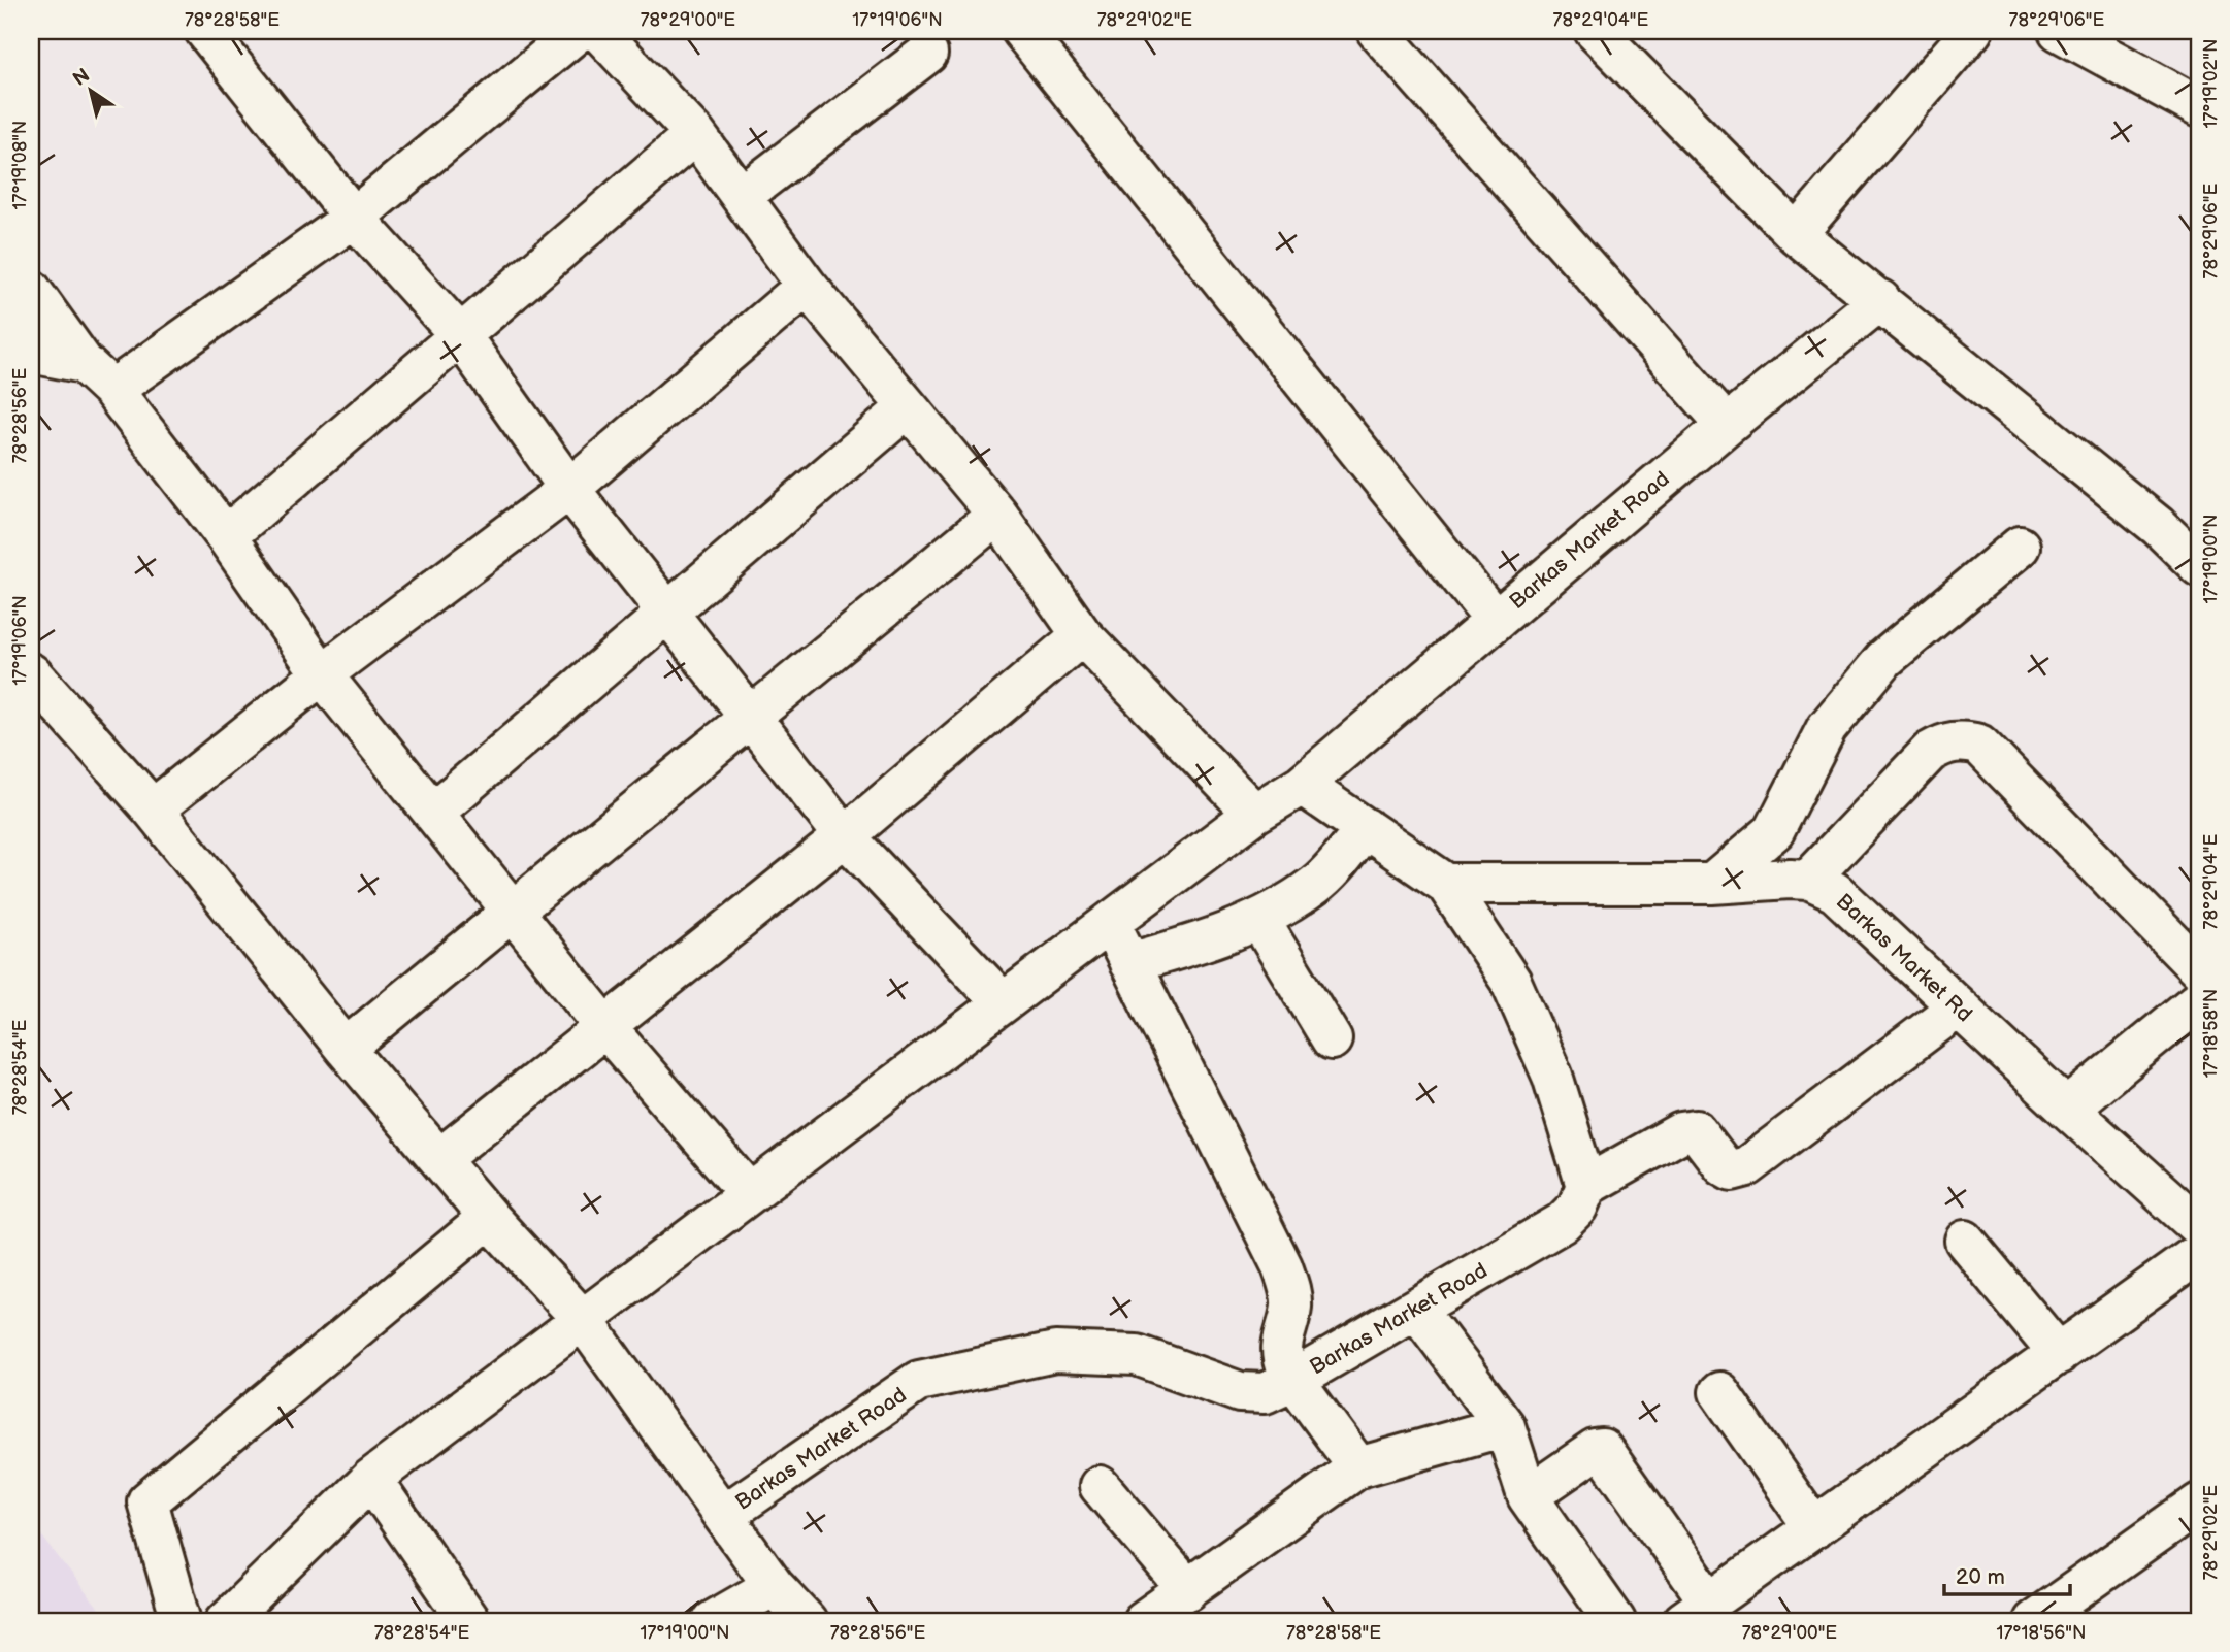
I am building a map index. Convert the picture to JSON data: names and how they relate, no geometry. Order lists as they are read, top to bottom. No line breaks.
{"streets":{"street":["Barkas Market Road","Barkas Market Rd"]},"scale_bar":"20 m","north":"top left","coordinates":["78°28'58\"E","78°29'00\"E","17°19'06\"N","78°29'02\"E","78°29'04\"E","78°29'06\"E","17°19'02\"N","17°19'08\"N","78°28'56\"E","17°19'00\"N","17°18'58\"N","78°28'54\"E","17°18'56\"N"]}
